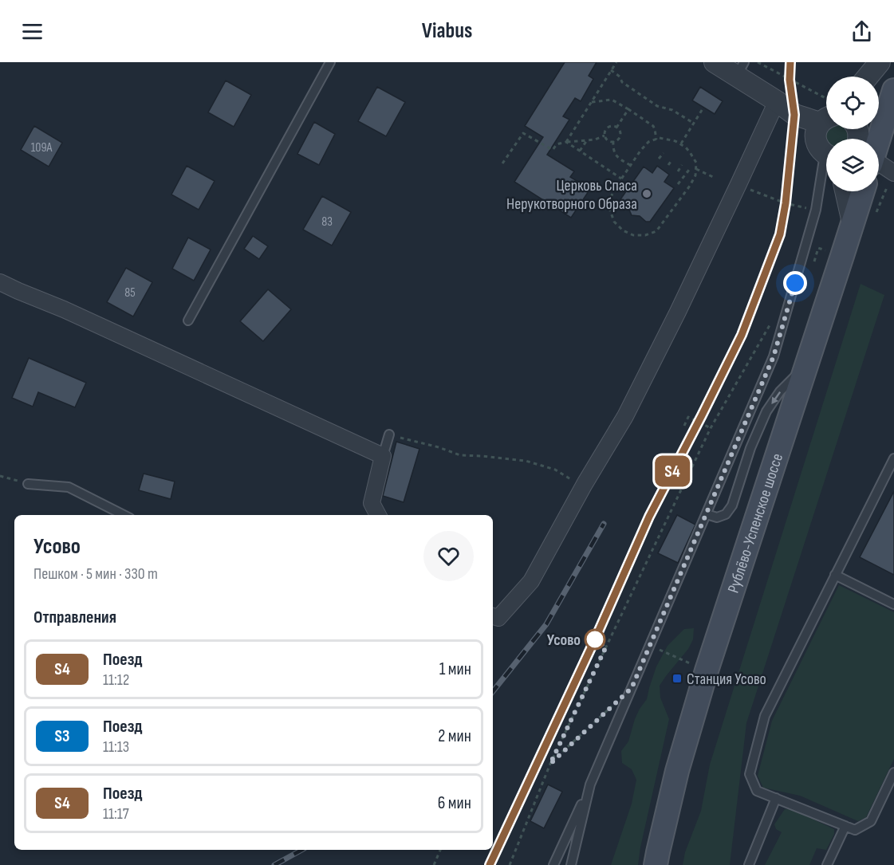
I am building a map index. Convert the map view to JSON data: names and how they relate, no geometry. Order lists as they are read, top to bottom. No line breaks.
{"streets":{"main road":["Рублёво-Успенское шоссе"]},"places":{"other":["Церковь Спаса Нерукотворного Образа","Усово"],"transit":["Станция Усово"]},"house_numbers":["109А","83","85"],"page":{"header":"Viabus","on_map":"S4","heading":[["Усово","Пешком · 5 мин · 330 m"],"Отправления"],"list":[{"mark":"S4","name":"Поезд","note":"11:12","value":"1 мин"},{"mark":"S3","name":"Поезд","note":"11:13","value":"2 мин"},{"mark":"S4","name":"Поезд","note":"11:17","value":"6 мин"}]}}
